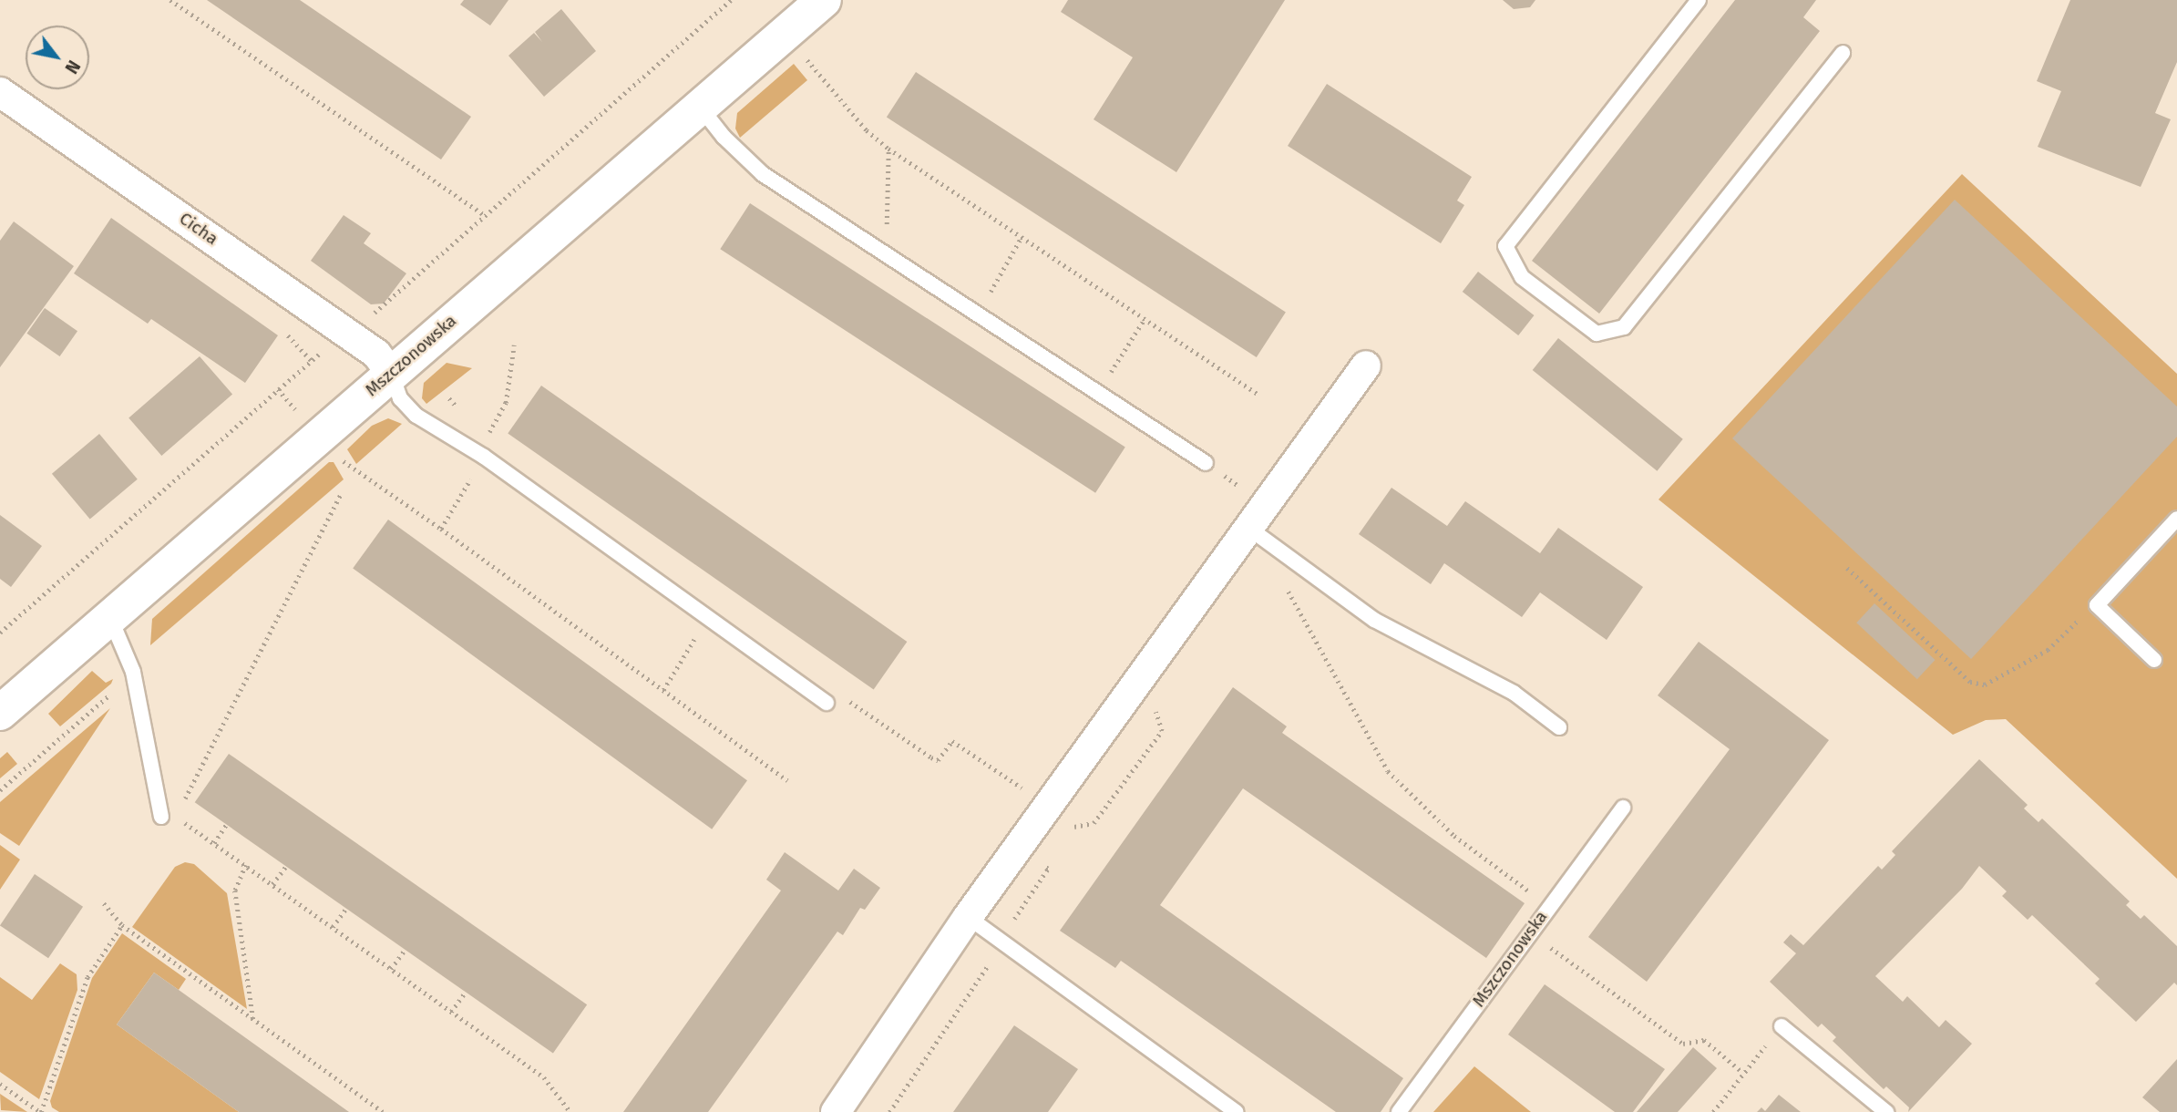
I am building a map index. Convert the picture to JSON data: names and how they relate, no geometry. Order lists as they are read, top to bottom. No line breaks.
{"streets":{"street":["Cicha","Mszczonowska"]},"crossings":[["Cicha","Mszczonowska"]],"north":"bottom right"}
